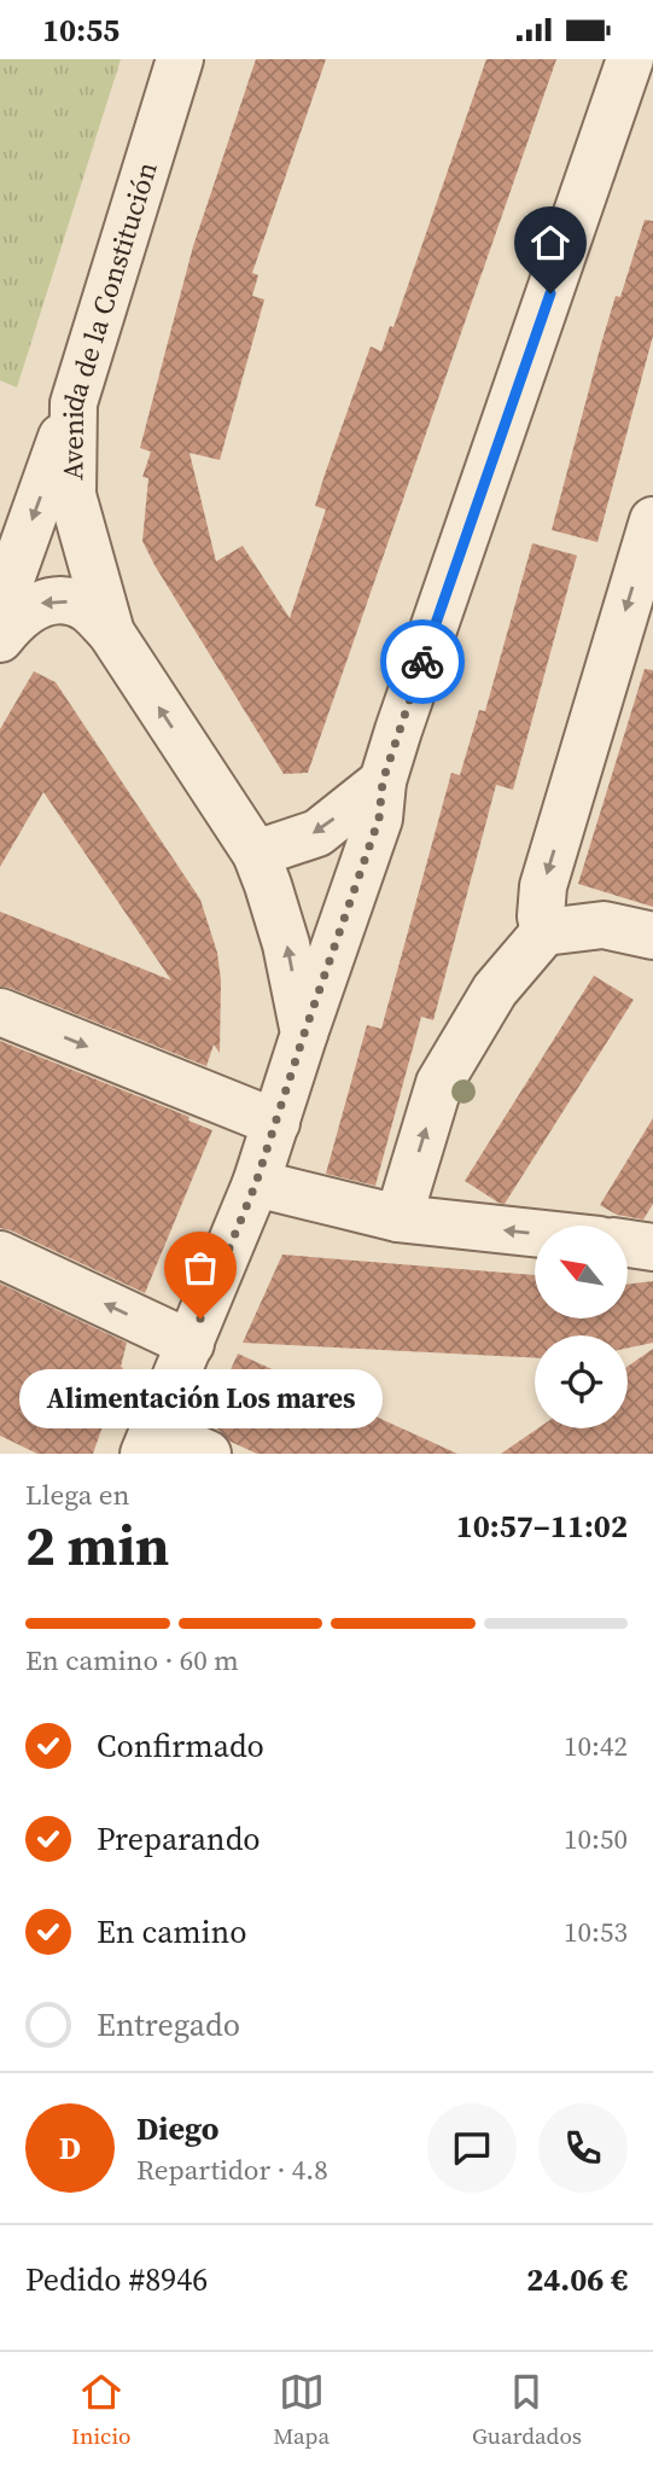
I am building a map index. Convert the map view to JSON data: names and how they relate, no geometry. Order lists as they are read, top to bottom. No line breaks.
{"streets":{"street":["Avenida de la Constitución"]},"places":["Alimentación Los mares"],"north":"top left","page":{"status":"10:55","bubble":"Alimentación Los mares","heading":["2 min","Llega en","10:57–11:02"],"panel":["Diego","Repartidor · 4.8","Pedido #8946","24.06 €"],"bar":"En camino · 60 m","list":[["Confirmado","10:42"],["Preparando","10:50"],["En camino","10:53"],"Entregado"],"round":"D","tabs":["Inicio","Mapa","Guardados"]}}
